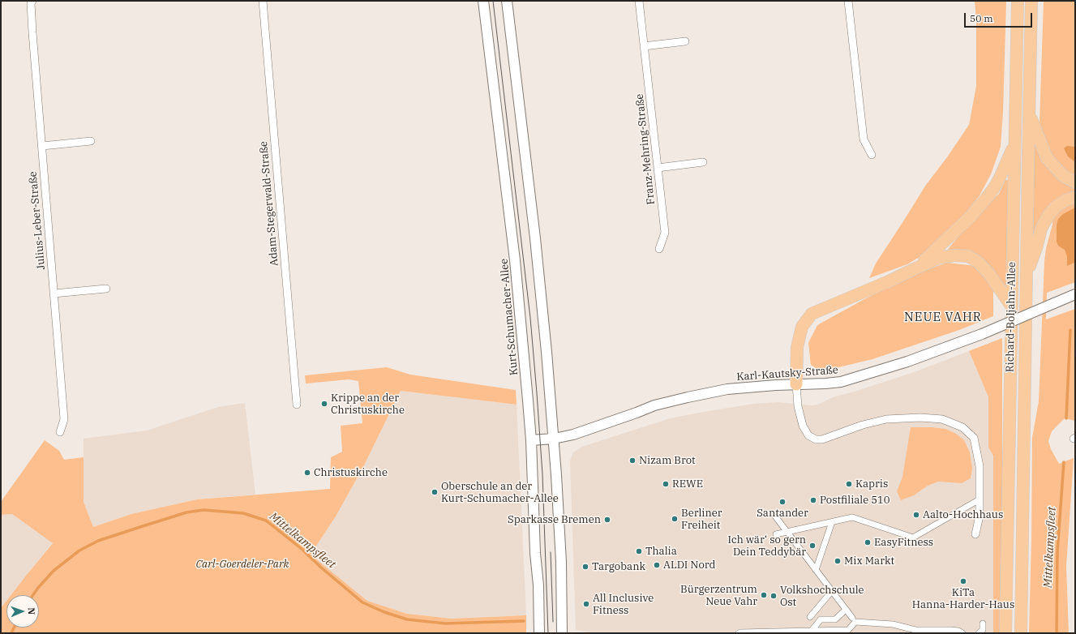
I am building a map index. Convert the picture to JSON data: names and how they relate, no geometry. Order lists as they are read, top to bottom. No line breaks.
{"streets":{"main road":["Richard-Boljahn-Allee"],"street":["Franz-Mehring-Straße","Adam-Stegerwald-Straße","Julius-Leber-Straße","Kurt-Schumacher-Allee","Karl-Kautsky-Straße"]},"crossings":[["Kurt-Schumacher-Allee","Karl-Kautsky-Straße"]],"districts":["NEUE VAHR"],"water":["Mittelkampsfleet"],"parks":["Carl-Goerdeler-Park"],"places":["Krippe an der Christuskirche","Nizam Brot","Christuskirche","REWE","Kapris","Oberschule an der Kurt-Schumacher-Allee","Postfiliale 510","Santander","Aalto-Hochhaus","Berliner Freiheit","Sparkasse Bremen","EasyFitness","Ich wär‘ so gern Dein Teddybär","Thalia","Mix Markt","ALDI Nord","Targobank","KiTa Hanna-Harder-Haus","Bürgerzentrum Neue Vahr","Volkshochschule Ost","All Inclusive Fitness"],"scale_bar":"50 m","north":"right"}
